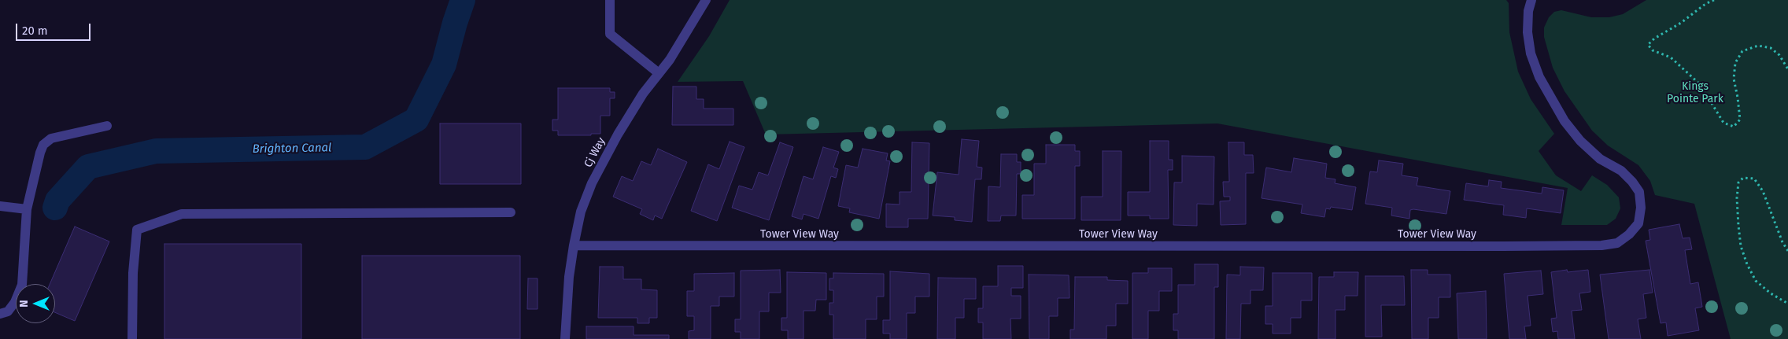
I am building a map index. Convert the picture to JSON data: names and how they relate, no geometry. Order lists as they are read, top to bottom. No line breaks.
{"streets":{"street":["Cj Way","Tower View Way"]},"crossings":[["Cj Way","Tower View Way"]],"water":["Brighton Canal"],"parks":["Kings Pointe Park"],"scale_bar":"20 m","north":"left"}
